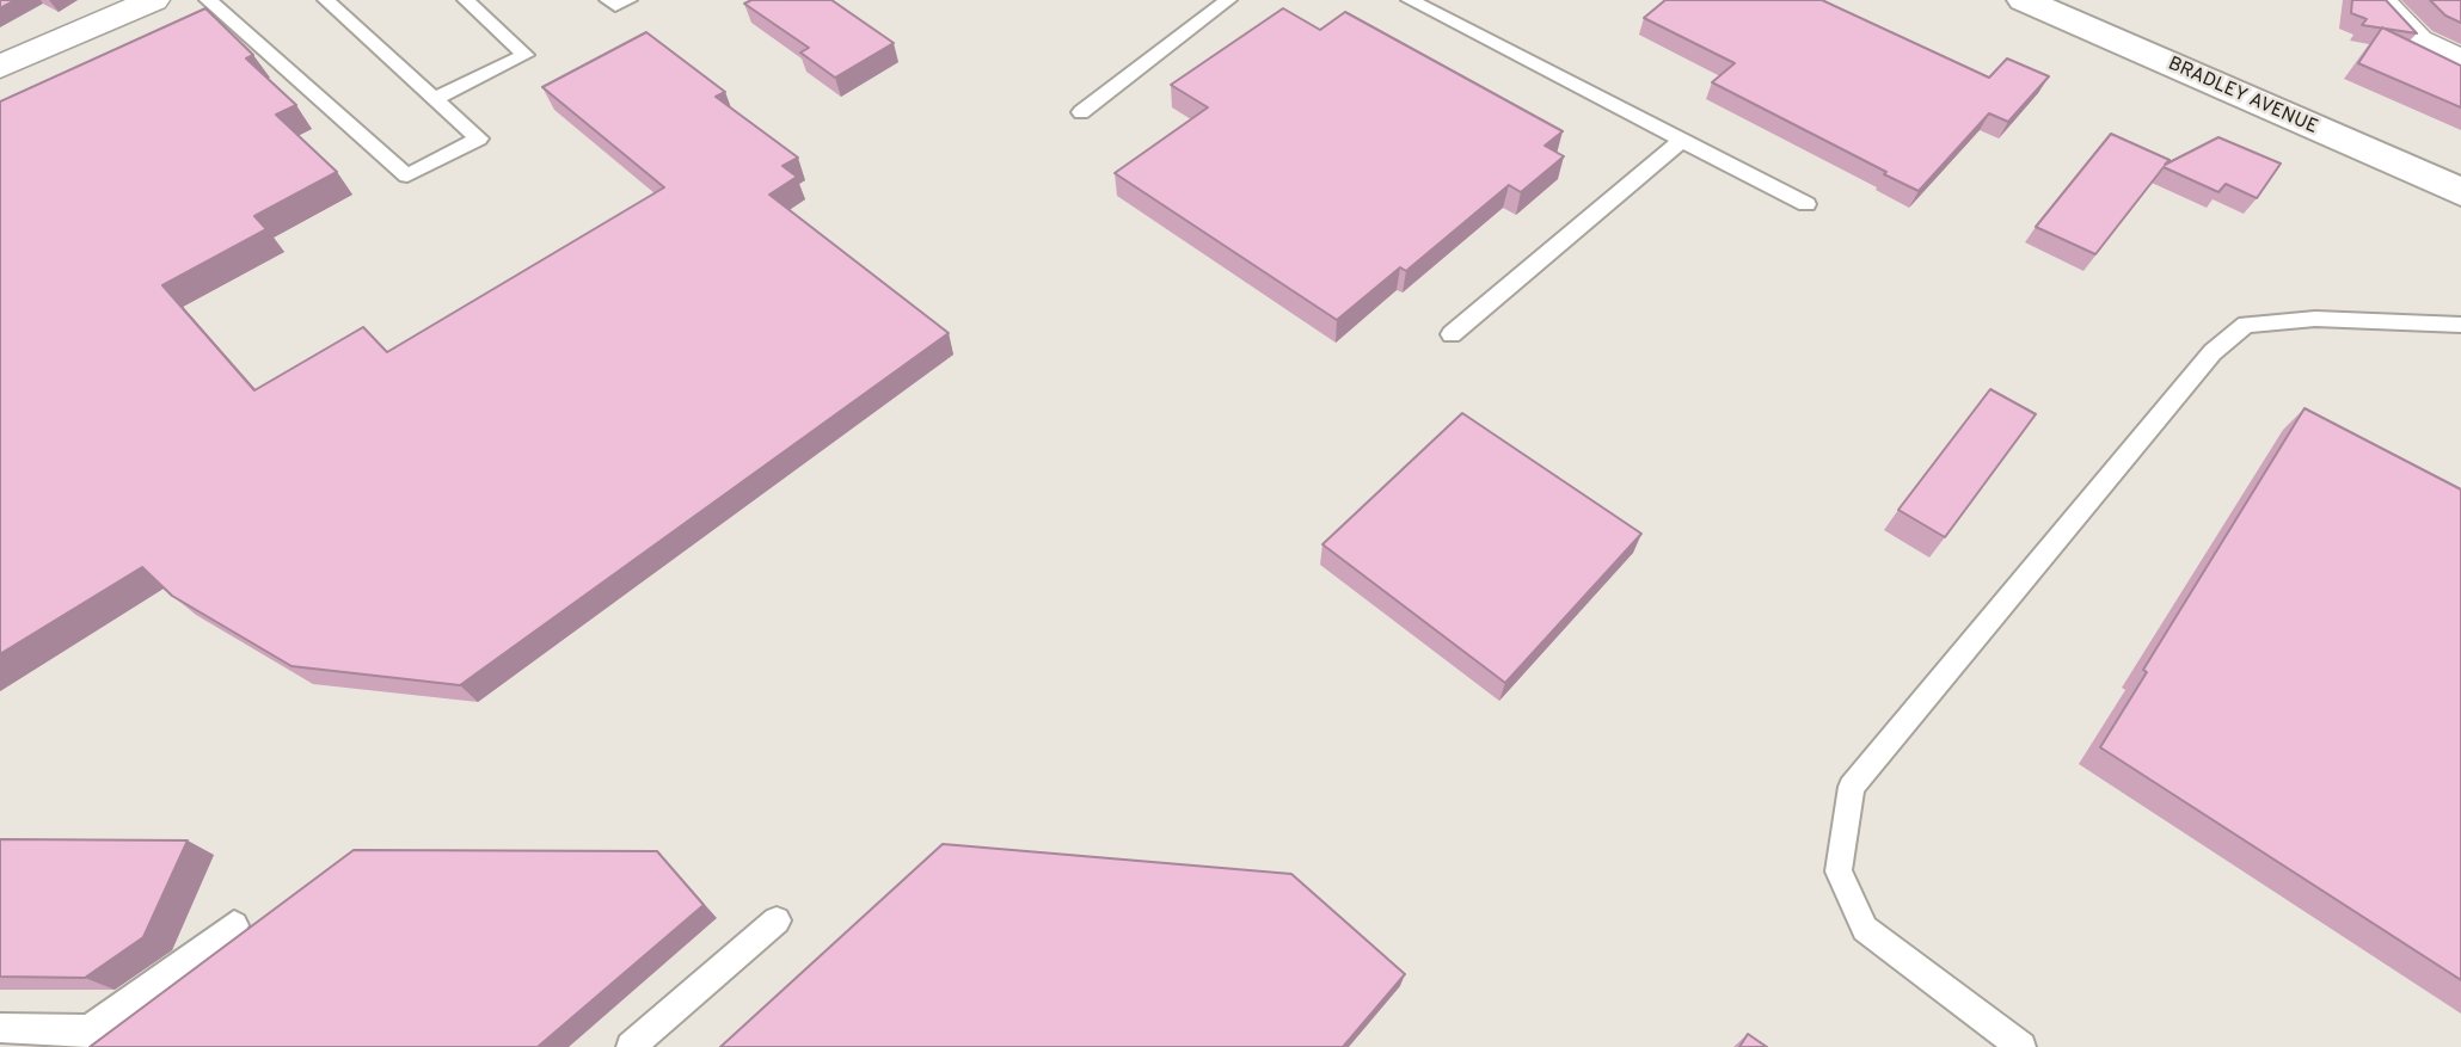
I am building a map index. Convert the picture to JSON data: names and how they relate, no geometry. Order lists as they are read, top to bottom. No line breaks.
{"streets":{"street":["BRADLEY AVENUE"]}}
